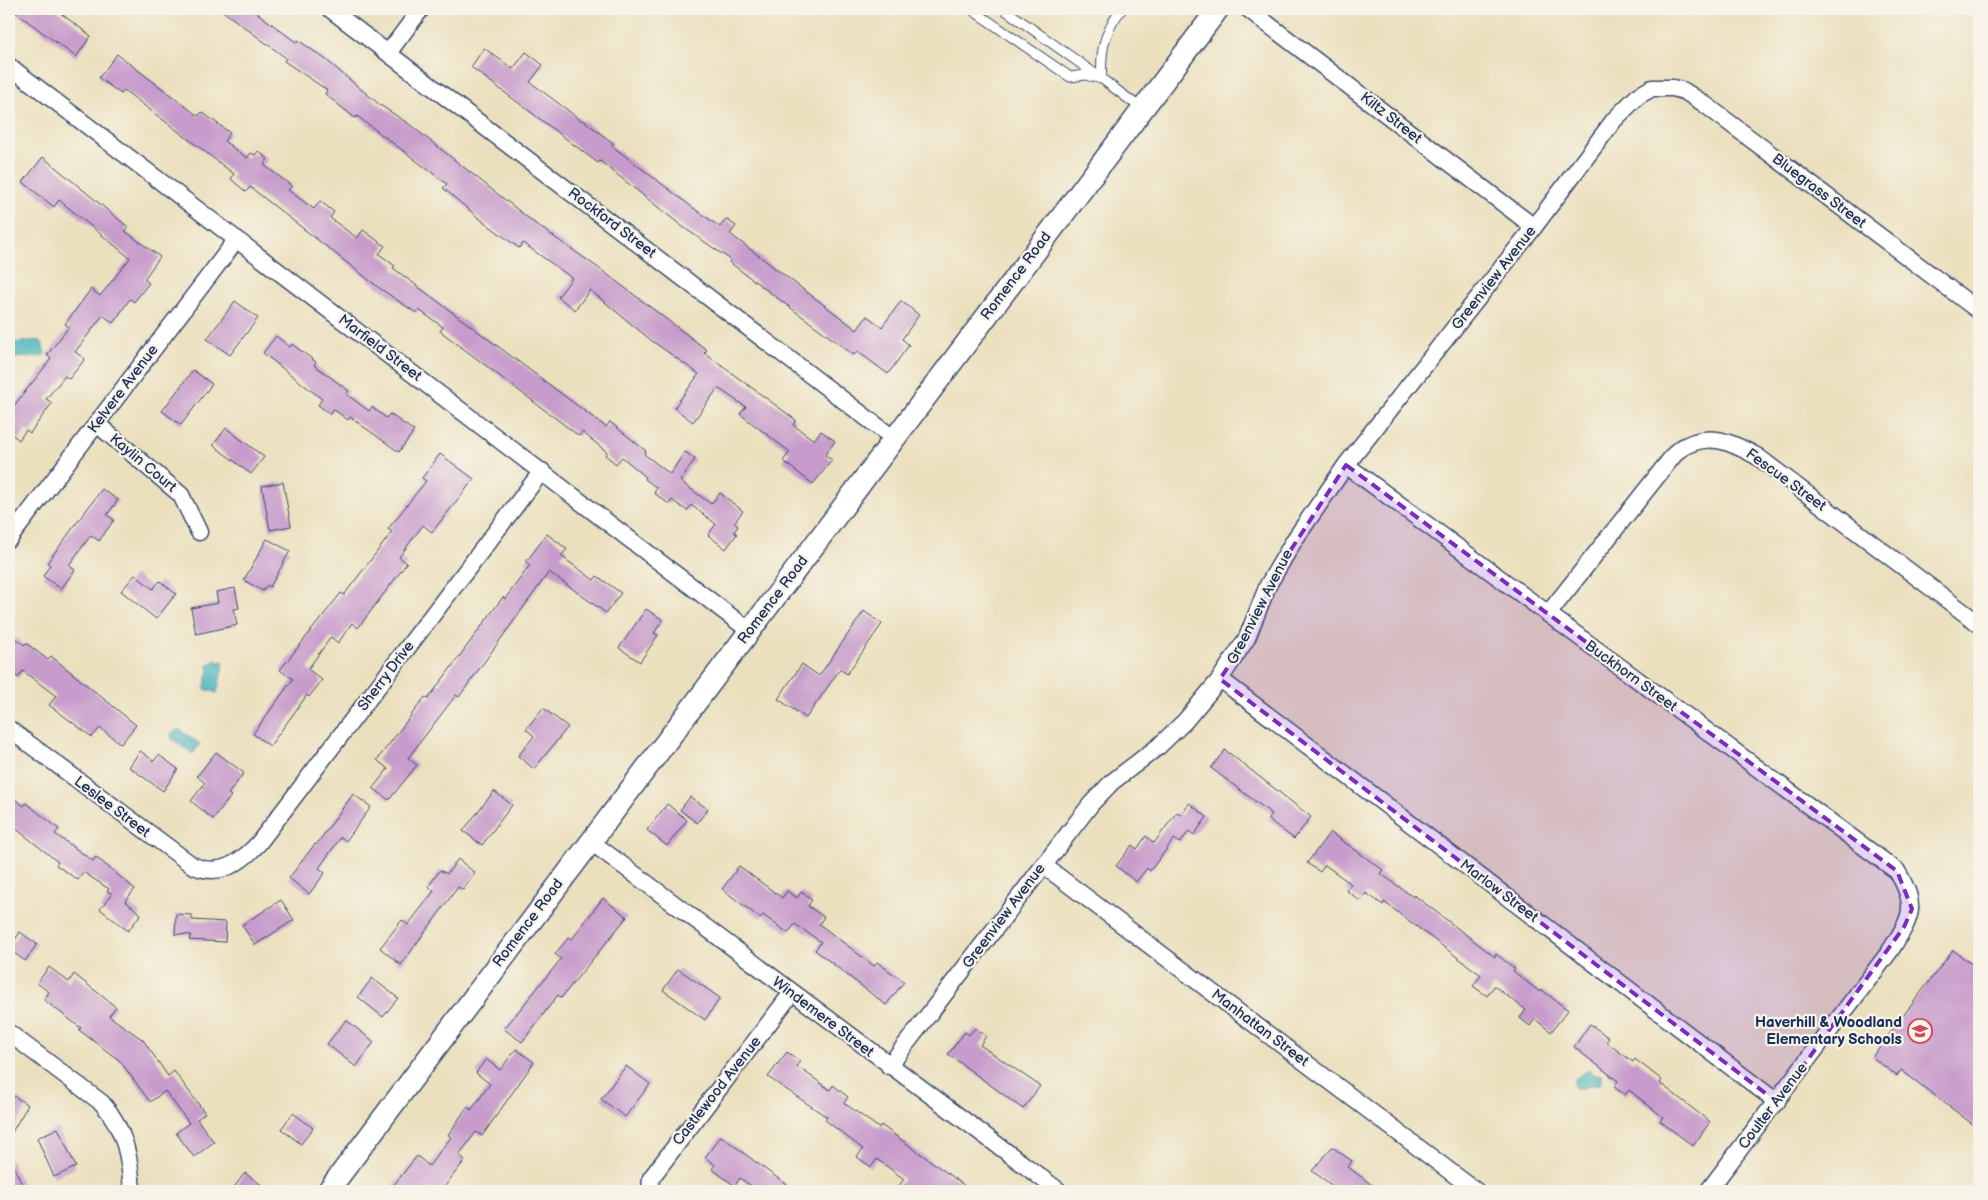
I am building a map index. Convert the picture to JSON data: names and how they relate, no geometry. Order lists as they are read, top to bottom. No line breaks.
{"streets":{"street":["Kiltz Street","Bluegrass Street","Rockford Street","Romence Road","Greenview Avenue","Marfield Street","Kelvere Avenue","Kaylin Court","Fescue Street","Sherry Drive","Buckhorn Street","Leslee Street","Marlow Street","Windemere Street","Manhattan Street","Castlewood Avenue","Coulter Avenue"]},"crossings":[["Kiltz Street","Greenview Avenue"],["Bluegrass Street","Greenview Avenue"],["Rockford Street","Romence Road"],["Romence Road","Marfield Street"],["Romence Road","Windemere Street"],["Greenview Avenue","Buckhorn Street"],["Greenview Avenue","Marlow Street"],["Greenview Avenue","Windemere Street"],["Greenview Avenue","Manhattan Street"],["Marfield Street","Kelvere Avenue"],["Marfield Street","Sherry Drive"],["Kelvere Avenue","Kaylin Court"],["Fescue Street","Buckhorn Street"],["Sherry Drive","Leslee Street"],["Buckhorn Street","Coulter Avenue"],["Marlow Street","Coulter Avenue"],["Windemere Street","Castlewood Avenue"]],"places":{"school or university":["Haverhill & Woodland Elementary Schools"]}}
